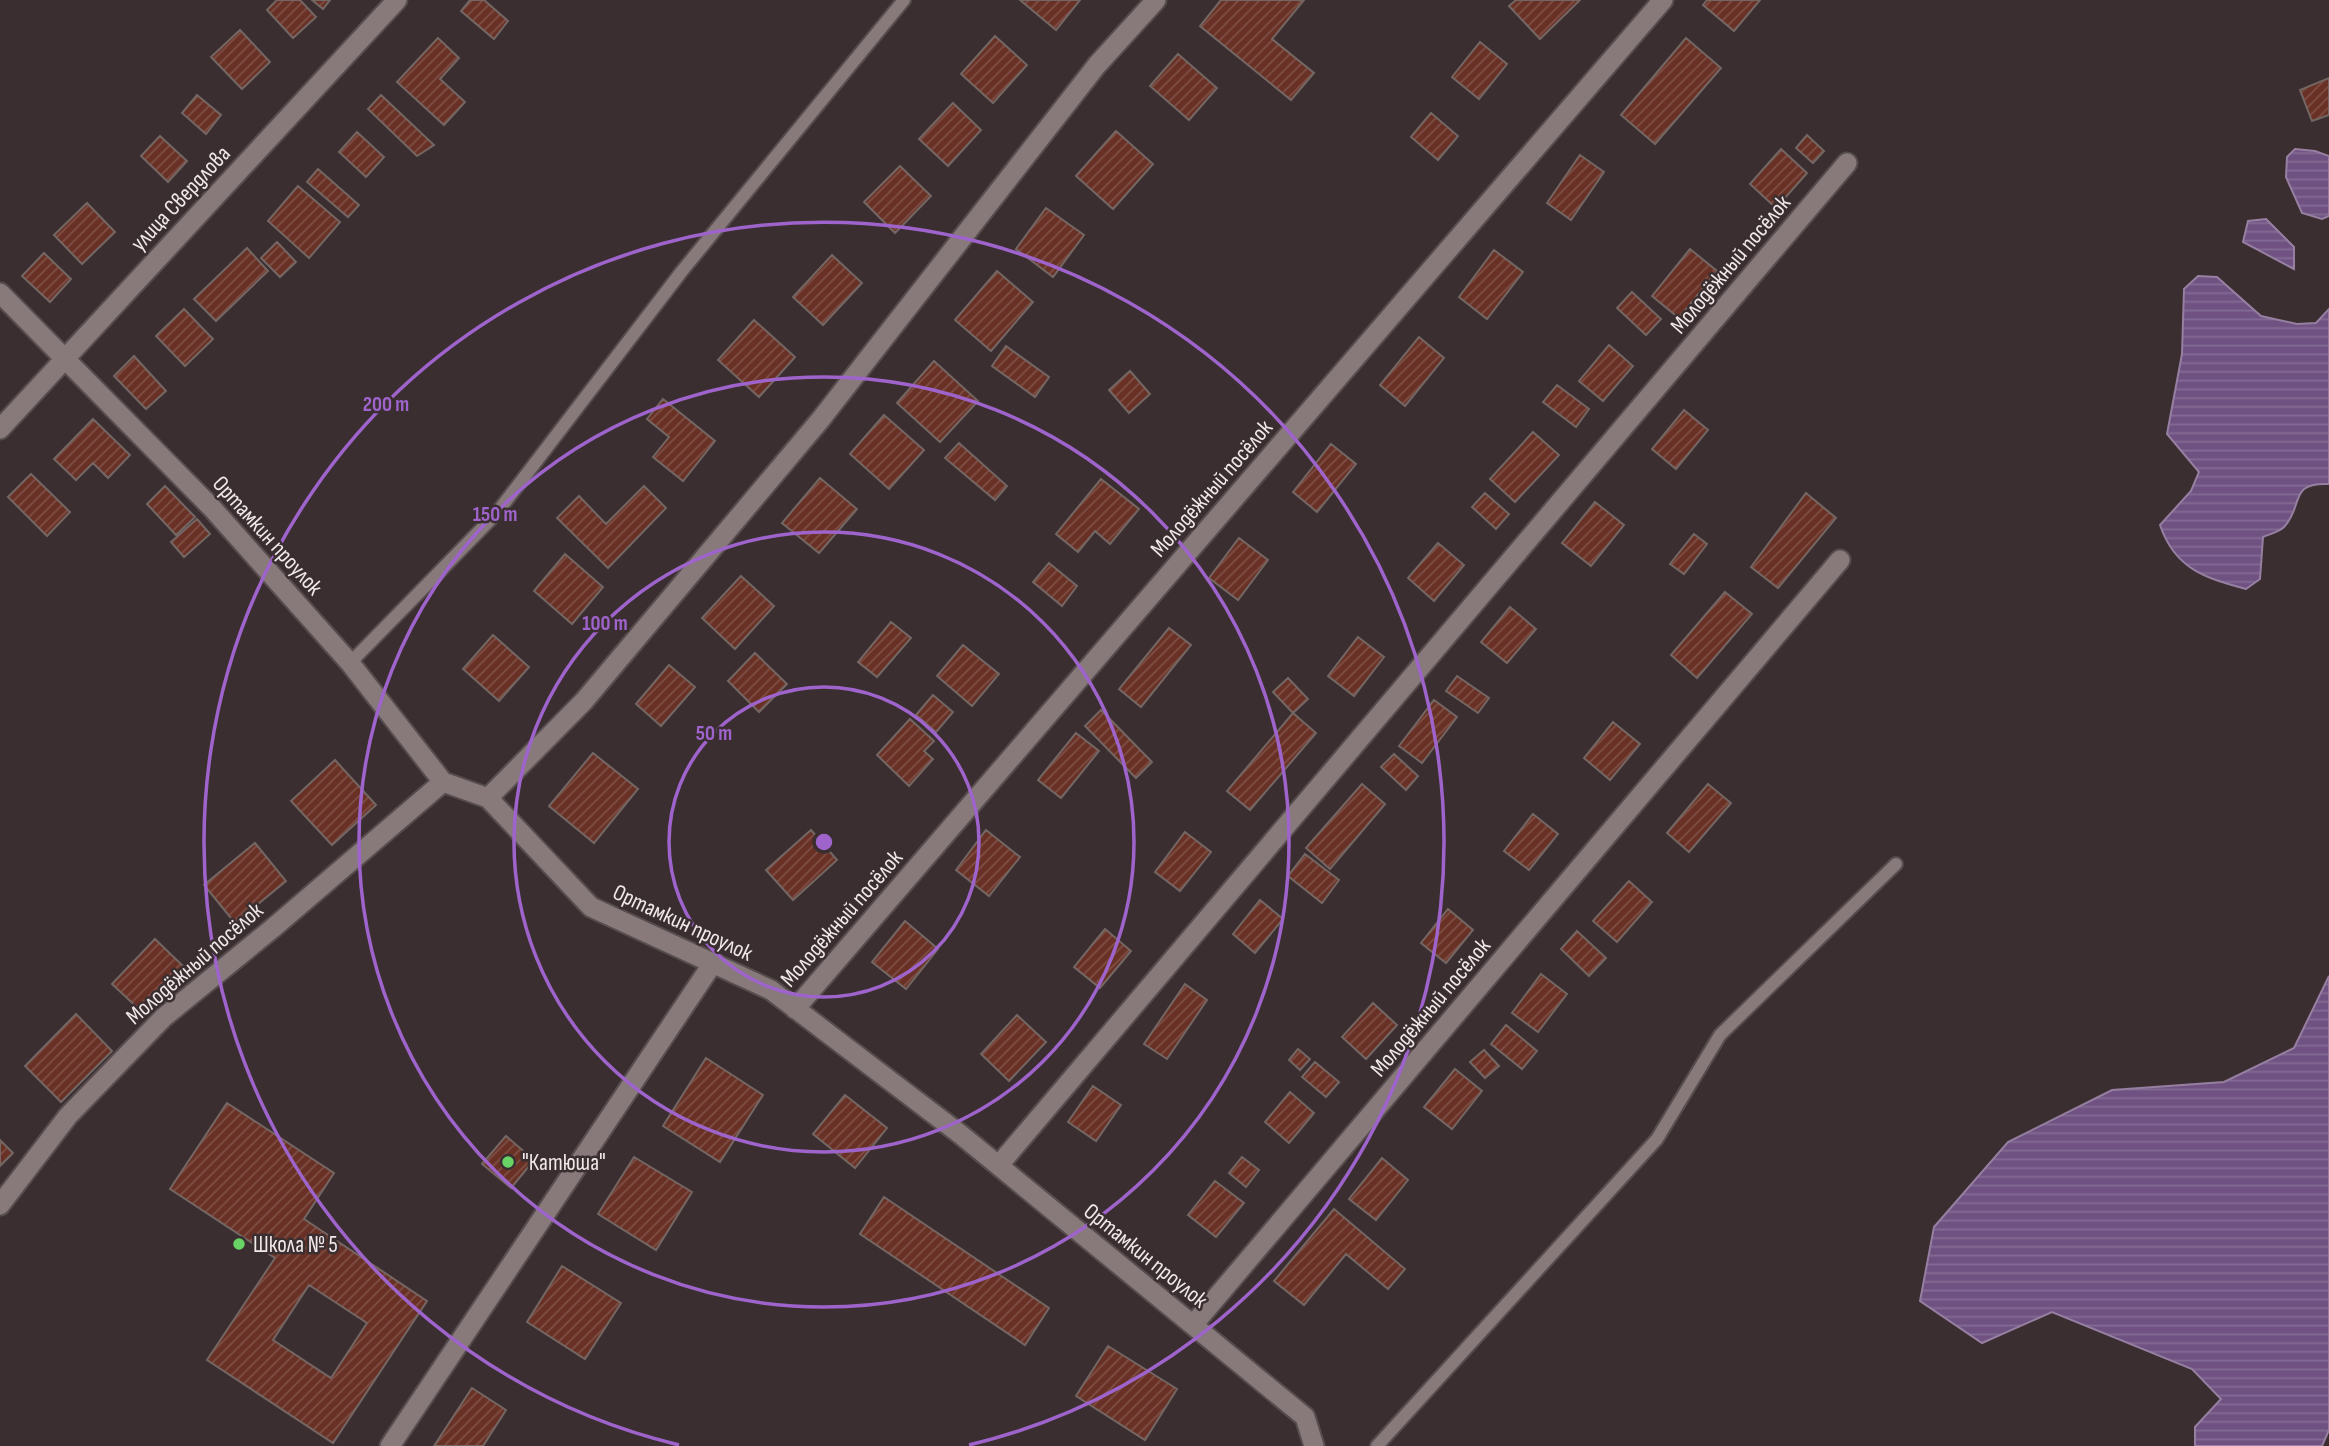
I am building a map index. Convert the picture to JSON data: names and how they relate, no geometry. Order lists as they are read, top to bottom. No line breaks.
{"streets":{"street":["улица Свердлова","Молодёжный посёлок","Ортамкин проулок"]},"crossings":[["улица Свердлова","Ортамкин проулок"],["Молодёжный посёлок","Ортамкин проулок"]],"places":["\"Катюша\"","Школа № 5"],"rings":["200 m","150 m","100 m","50 m"]}
